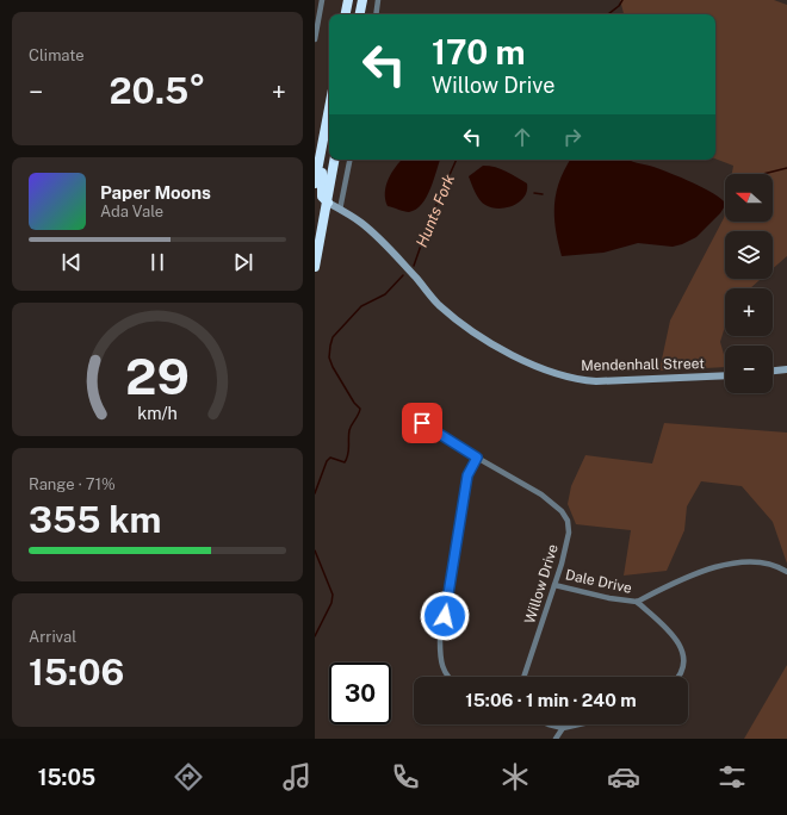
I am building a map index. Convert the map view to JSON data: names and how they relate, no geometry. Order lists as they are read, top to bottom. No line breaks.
{"streets":{"street":["Mendenhall Street","Dale Drive","Willow Drive"]},"crossings":[["Dale Drive","Willow Drive"]],"water":["Hunts Fork"],"north":"left","page":{"tile":["Climate",["Range · 71%","355 km"],["Arrival","15:06"]],"turn":["170 m","Willow Drive"],"heat":["−","20.5°","+"],"song":["Paper Moons","Ada Vale"],"map_buttons":["+","−"],"limit":"30","trip":"15:06 · 1 min · 240 m","tabs":"15:05","gauge":["29","km/h"]}}
